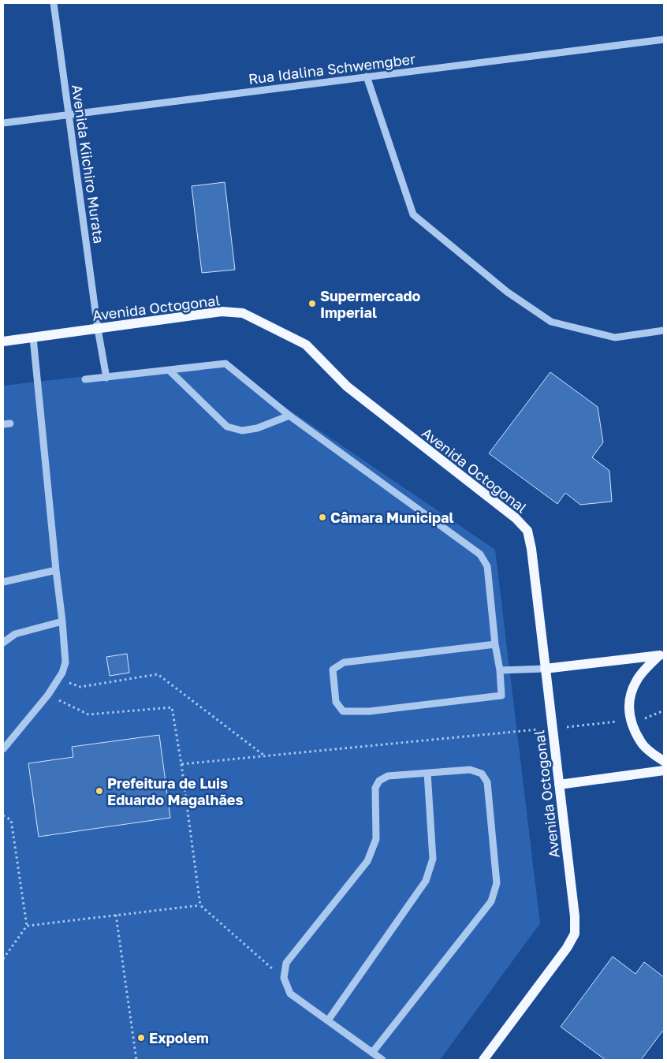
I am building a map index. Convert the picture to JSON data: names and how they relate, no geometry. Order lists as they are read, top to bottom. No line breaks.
{"streets":{"main road":["Avenida Octogonal"],"street":["Rua Idalina Schwemgber","Avenida Kiichiro Murata"]},"crossings":[["Rua Idalina Schwemgber","Avenida Kiichiro Murata"],["Avenida Kiichiro Murata","Avenida Octogonal"]],"places":["Supermercado Imperial","Câmara Municipal","Prefeitura de Luis Eduardo Magalhães","Expolem"]}
